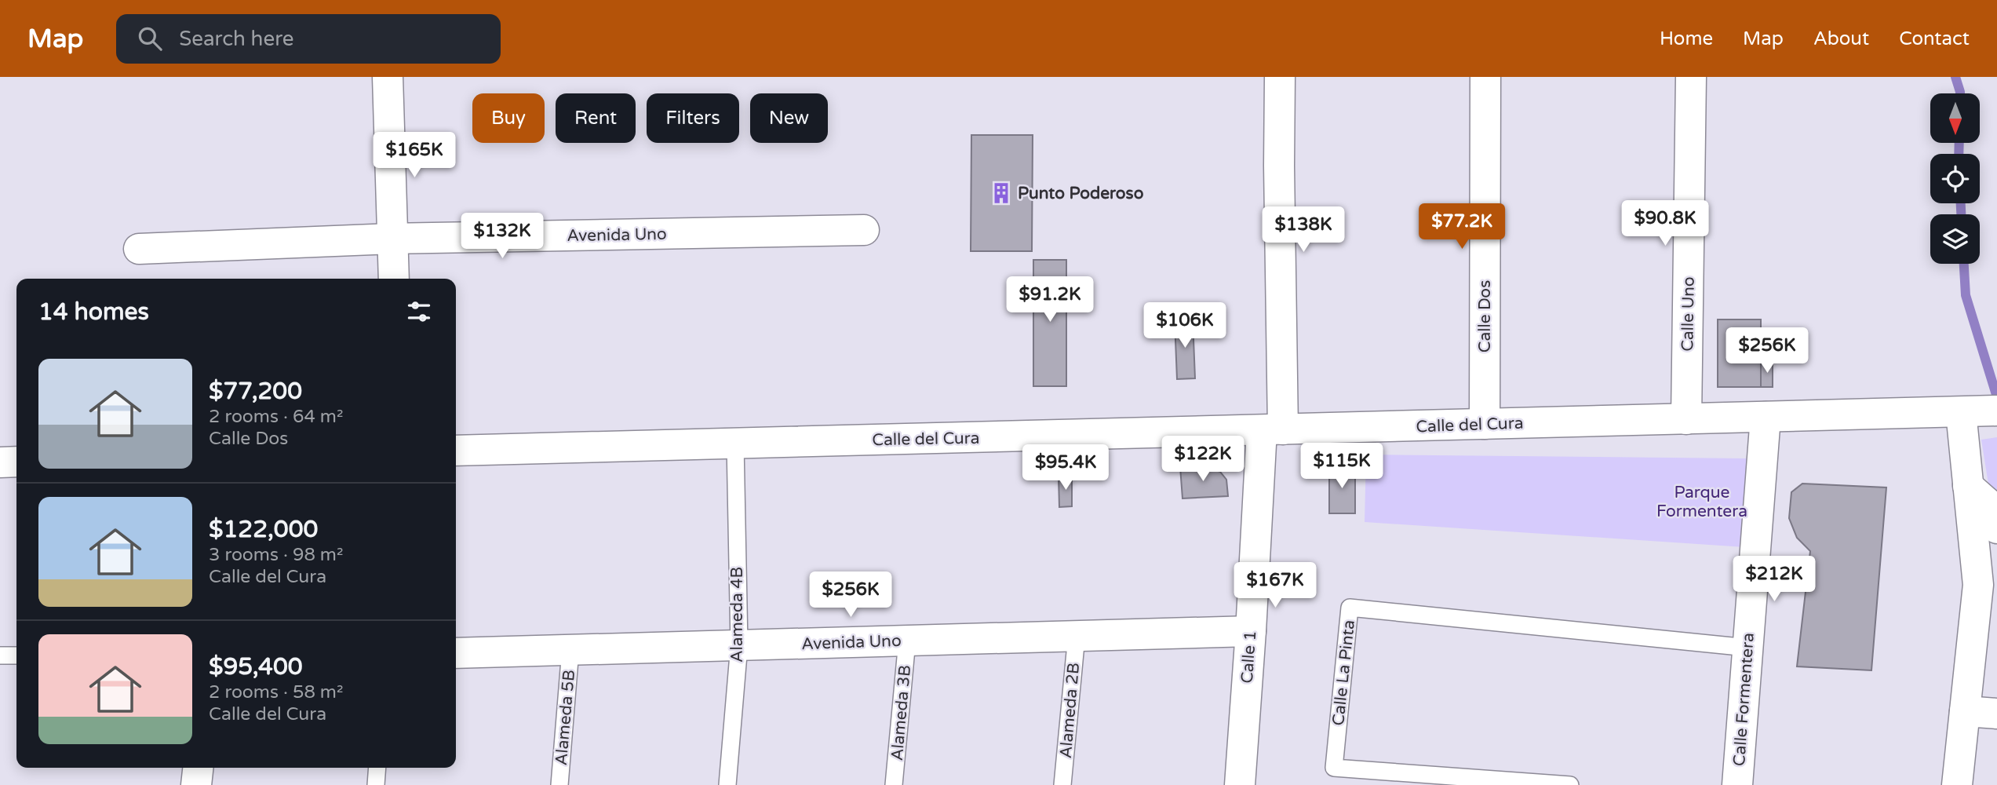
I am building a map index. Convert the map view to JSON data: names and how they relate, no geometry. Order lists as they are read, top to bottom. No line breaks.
{"streets":{"street":["Avenida Uno","Calle Uno","Calle Dos","Calle del Cura","Calle 1","Calle Formentera"],"lane":["Alameda 4B","Calle La Pinta","Alameda 2B","Alameda 3B","Alameda 5B"]},"crossings":[["Avenida Uno","Alameda 4B"],["Avenida Uno","Calle 1"],["Avenida Uno","Alameda 2B"],["Avenida Uno","Alameda 3B"],["Avenida Uno","Alameda 5B"],["Calle Uno","Calle del Cura"],["Calle Dos","Calle del Cura"],["Calle del Cura","Alameda 4B"],["Calle del Cura","Calle 1"],["Calle del Cura","Calle Formentera"],["Calle La Pinta","Calle Formentera"]],"parks":["Parque Formentera"],"places":{"building":["Punto Poderoso"]},"north":"bottom","page":{"header":"Map","search":"Search here","nav":["Home","Map","About","Contact"],"chip":["Buy","Rent","Filters","New"],"price":["$165K","$90.8K","$77.2K","$138K","$132K","$91.2K","$106K","$256K","$122K","$115K","$95.4K","$212K","$167K","$256K"],"heading":"14 homes","list":[{"name":"$77,200","note":"2 rooms · 64 m² · Calle Dos"},{"name":"$122,000","note":"3 rooms · 98 m² · Calle del Cura"},{"name":"$95,400","note":"2 rooms · 58 m² · Calle del Cura"}]}}
